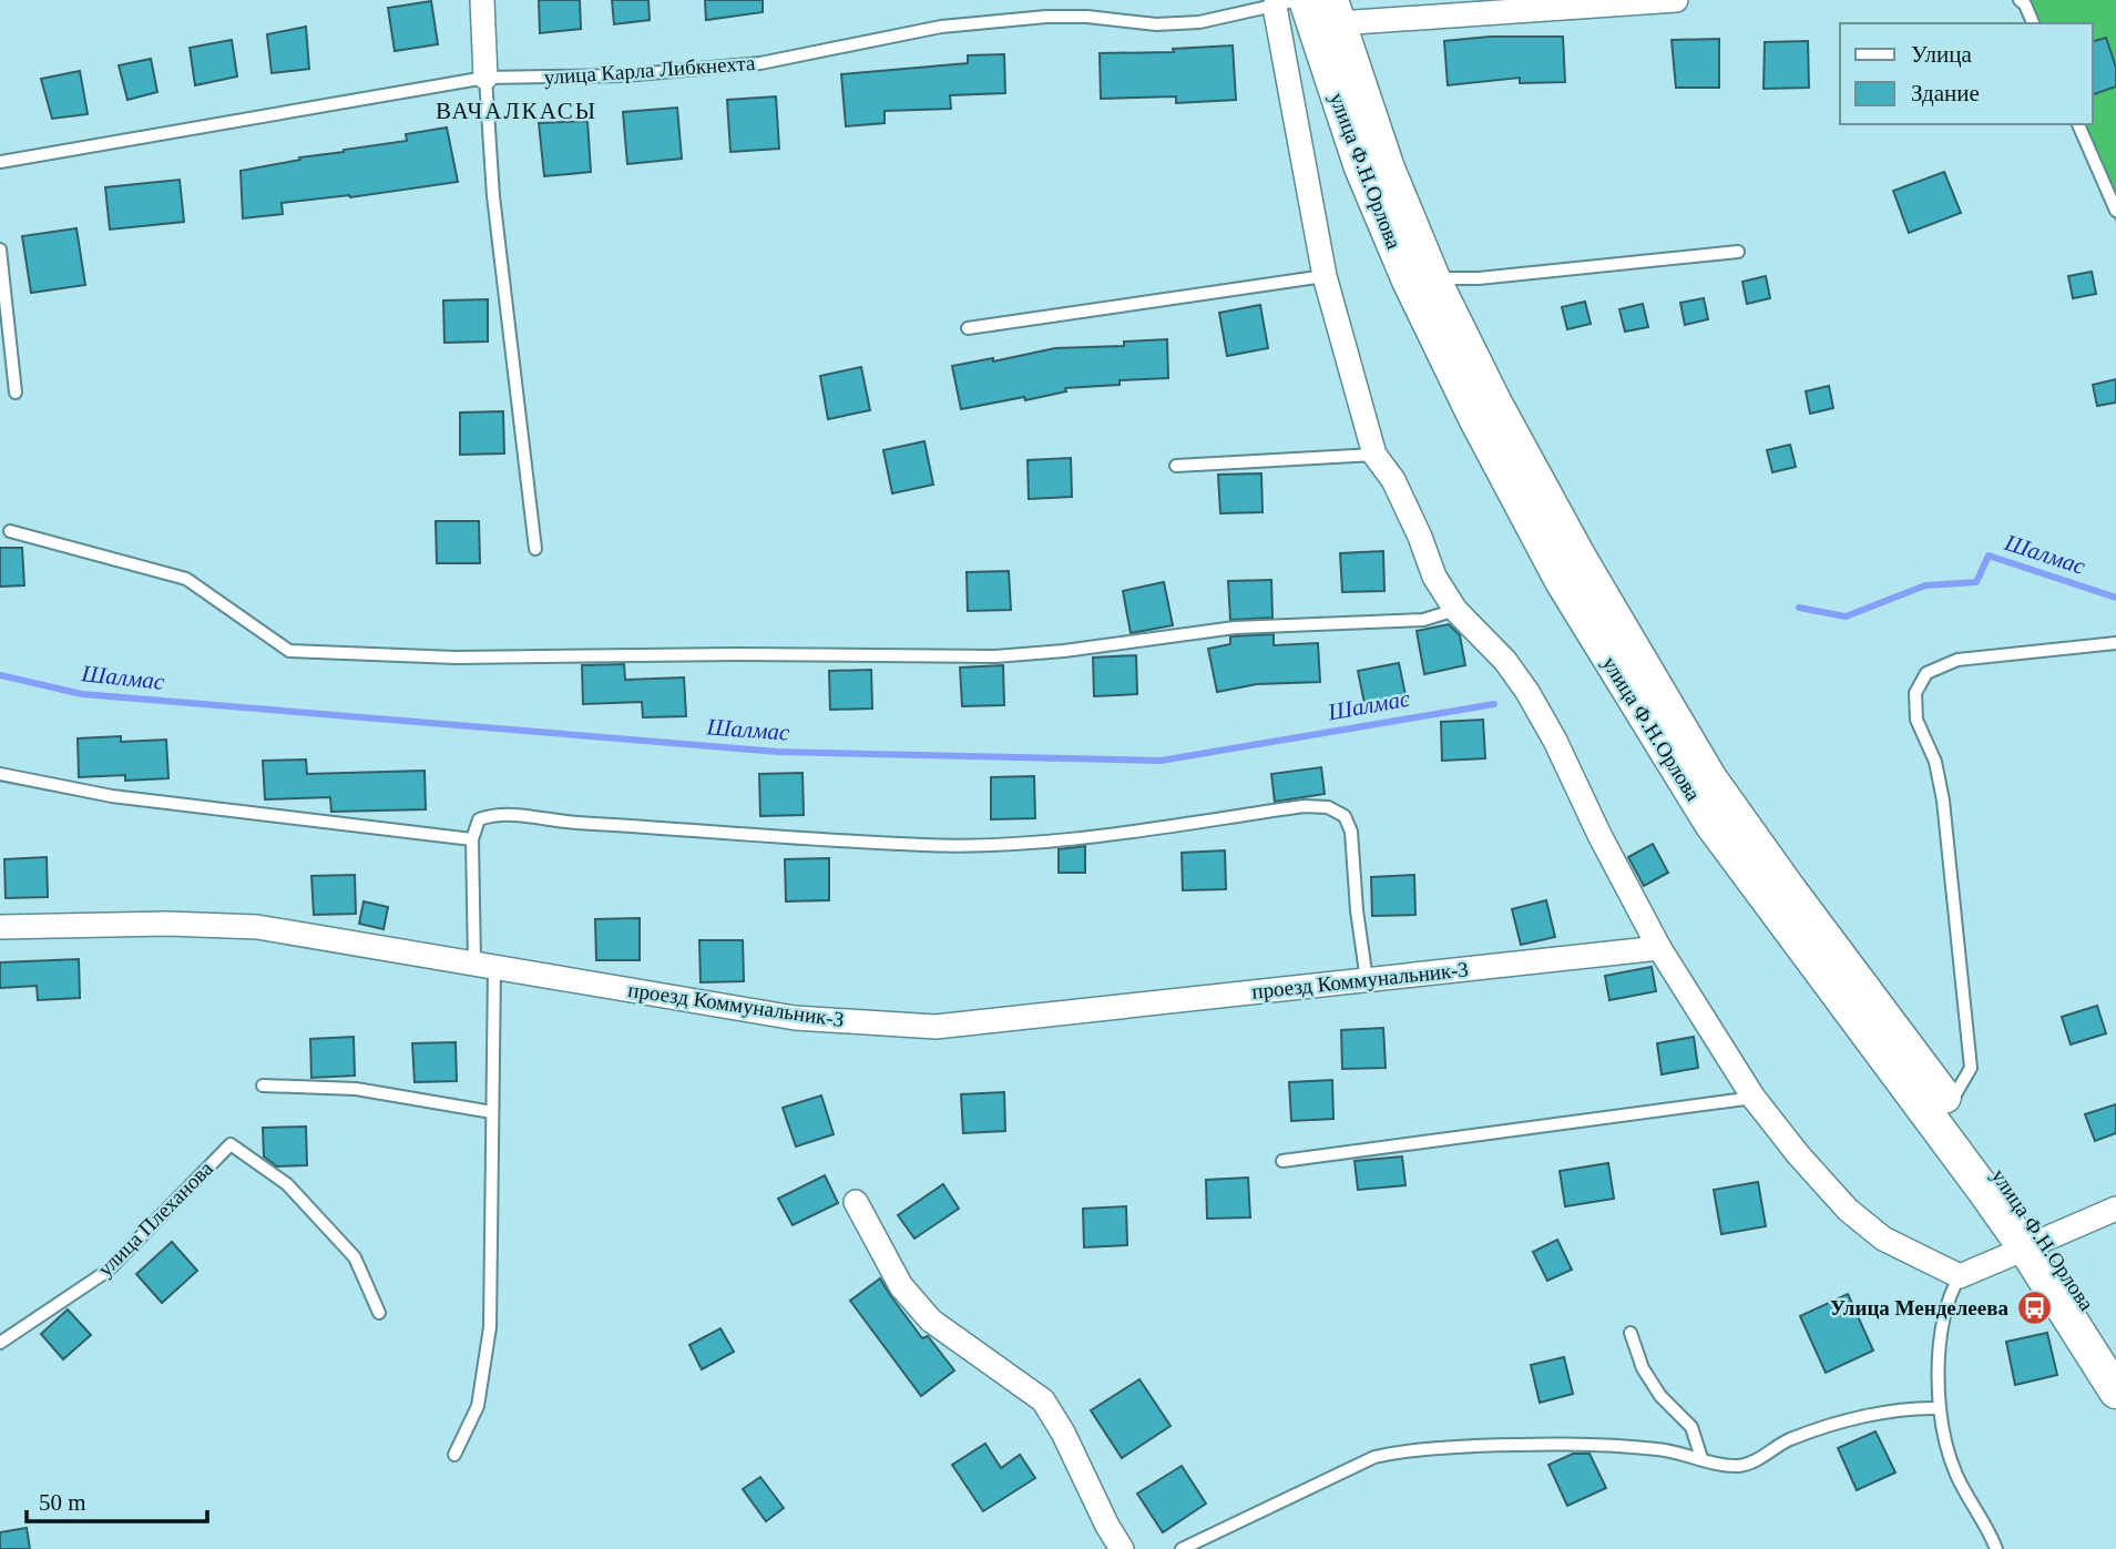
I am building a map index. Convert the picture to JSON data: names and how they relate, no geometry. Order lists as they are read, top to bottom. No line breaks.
{"streets":{"street":["улица Ф.Н.Орлова","проезд Коммунальник-3"],"lane":["улица Карла Либкнехта","улица Плеханова"]},"crossings":[["улица Карла Либкнехта","улица Ф.Н.Орлова"]],"districts":["ВАЧАЛКАСЫ"],"water":["Шалмас"],"places":{"bus stop":["Улица Менделеева"]},"legend":["Улица","Здание"],"scale_bar":"50 m"}
